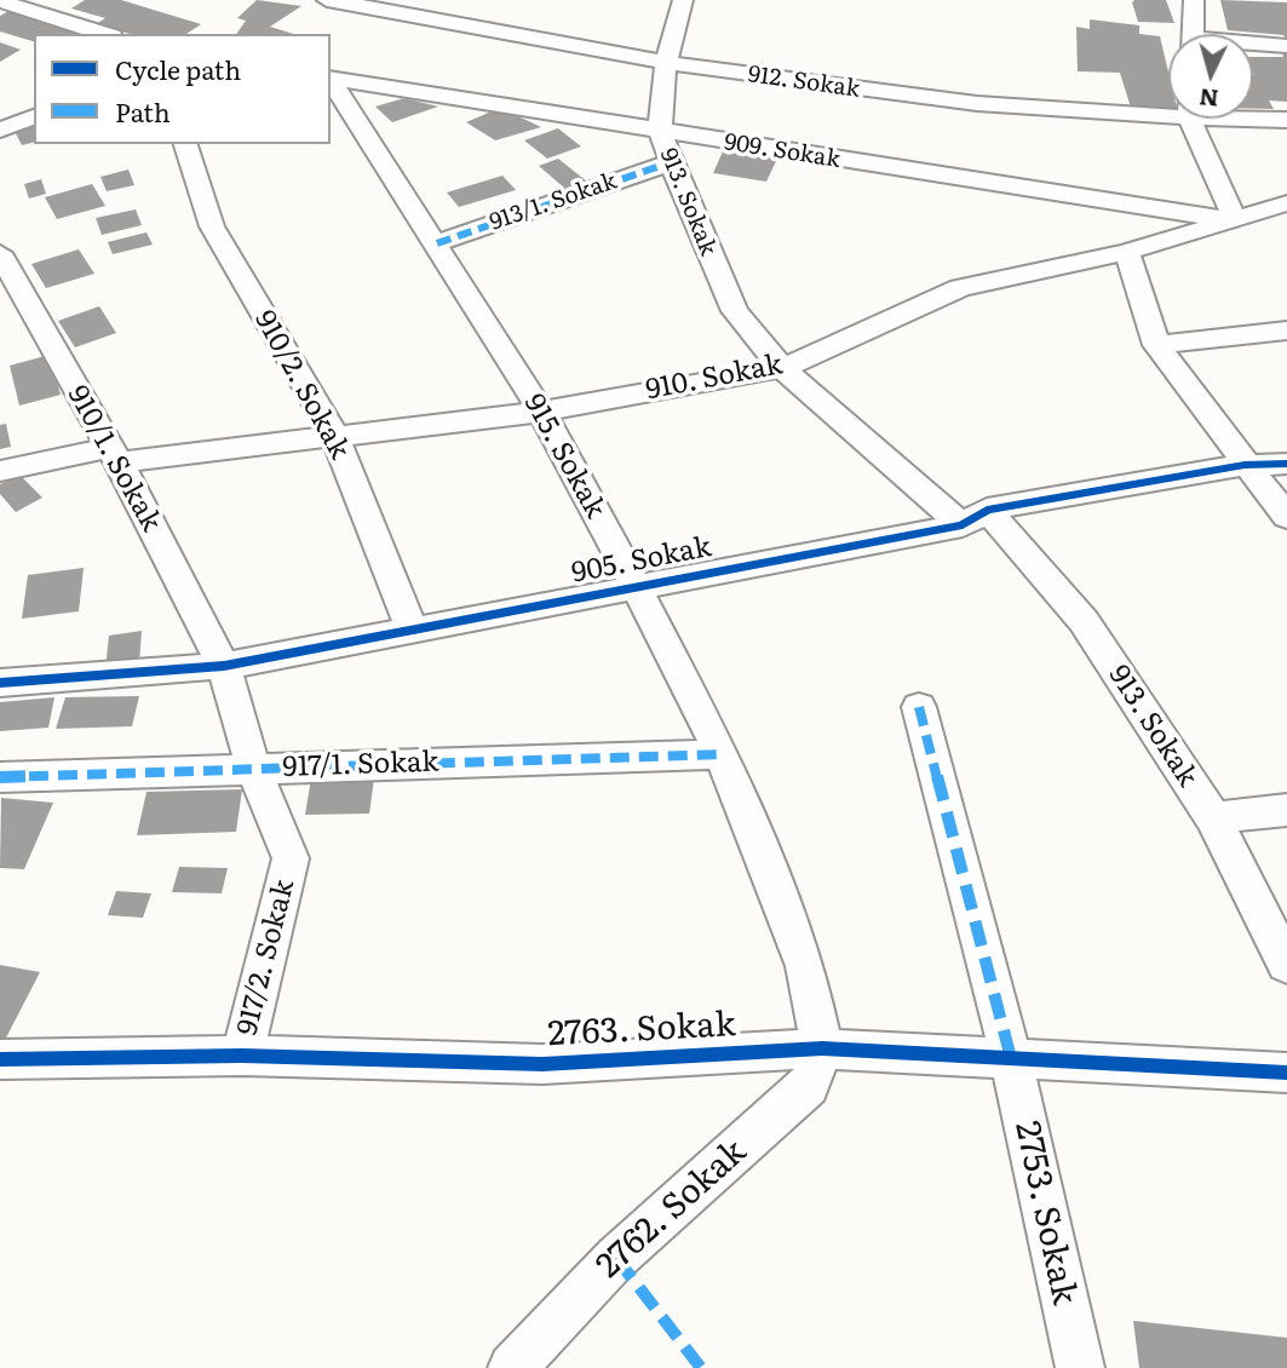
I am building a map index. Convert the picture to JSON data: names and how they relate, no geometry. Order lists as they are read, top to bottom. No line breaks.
{"streets":{"street":["912. Sokak","909. Sokak","913/1. Sokak","913. Sokak","910. Sokak","910/2. Sokak","915. Sokak","910/1. Sokak","905. Sokak","917/1. Sokak","917/2. Sokak","2763. Sokak","2762. Sokak","2753. Sokak"]},"crossings":[["909. Sokak","913. Sokak"],["909. Sokak","910. Sokak"],["913/1. Sokak","913. Sokak"],["913/1. Sokak","915. Sokak"],["913. Sokak","910. Sokak"],["913. Sokak","905. Sokak"],["910. Sokak","910/2. Sokak"],["910. Sokak","915. Sokak"],["910. Sokak","910/1. Sokak"],["910/2. Sokak","905. Sokak"],["915. Sokak","905. Sokak"],["915. Sokak","917/1. Sokak"],["915. Sokak","2763. Sokak"],["915. Sokak","2762. Sokak"],["910/1. Sokak","905. Sokak"],["910/1. Sokak","917/2. Sokak"],["905. Sokak","917/2. Sokak"],["917/1. Sokak","917/2. Sokak"],["917/2. Sokak","2763. Sokak"],["2763. Sokak","2762. Sokak"],["2763. Sokak","2753. Sokak"]],"legend":["Cycle path","Path"],"north":"bottom"}
